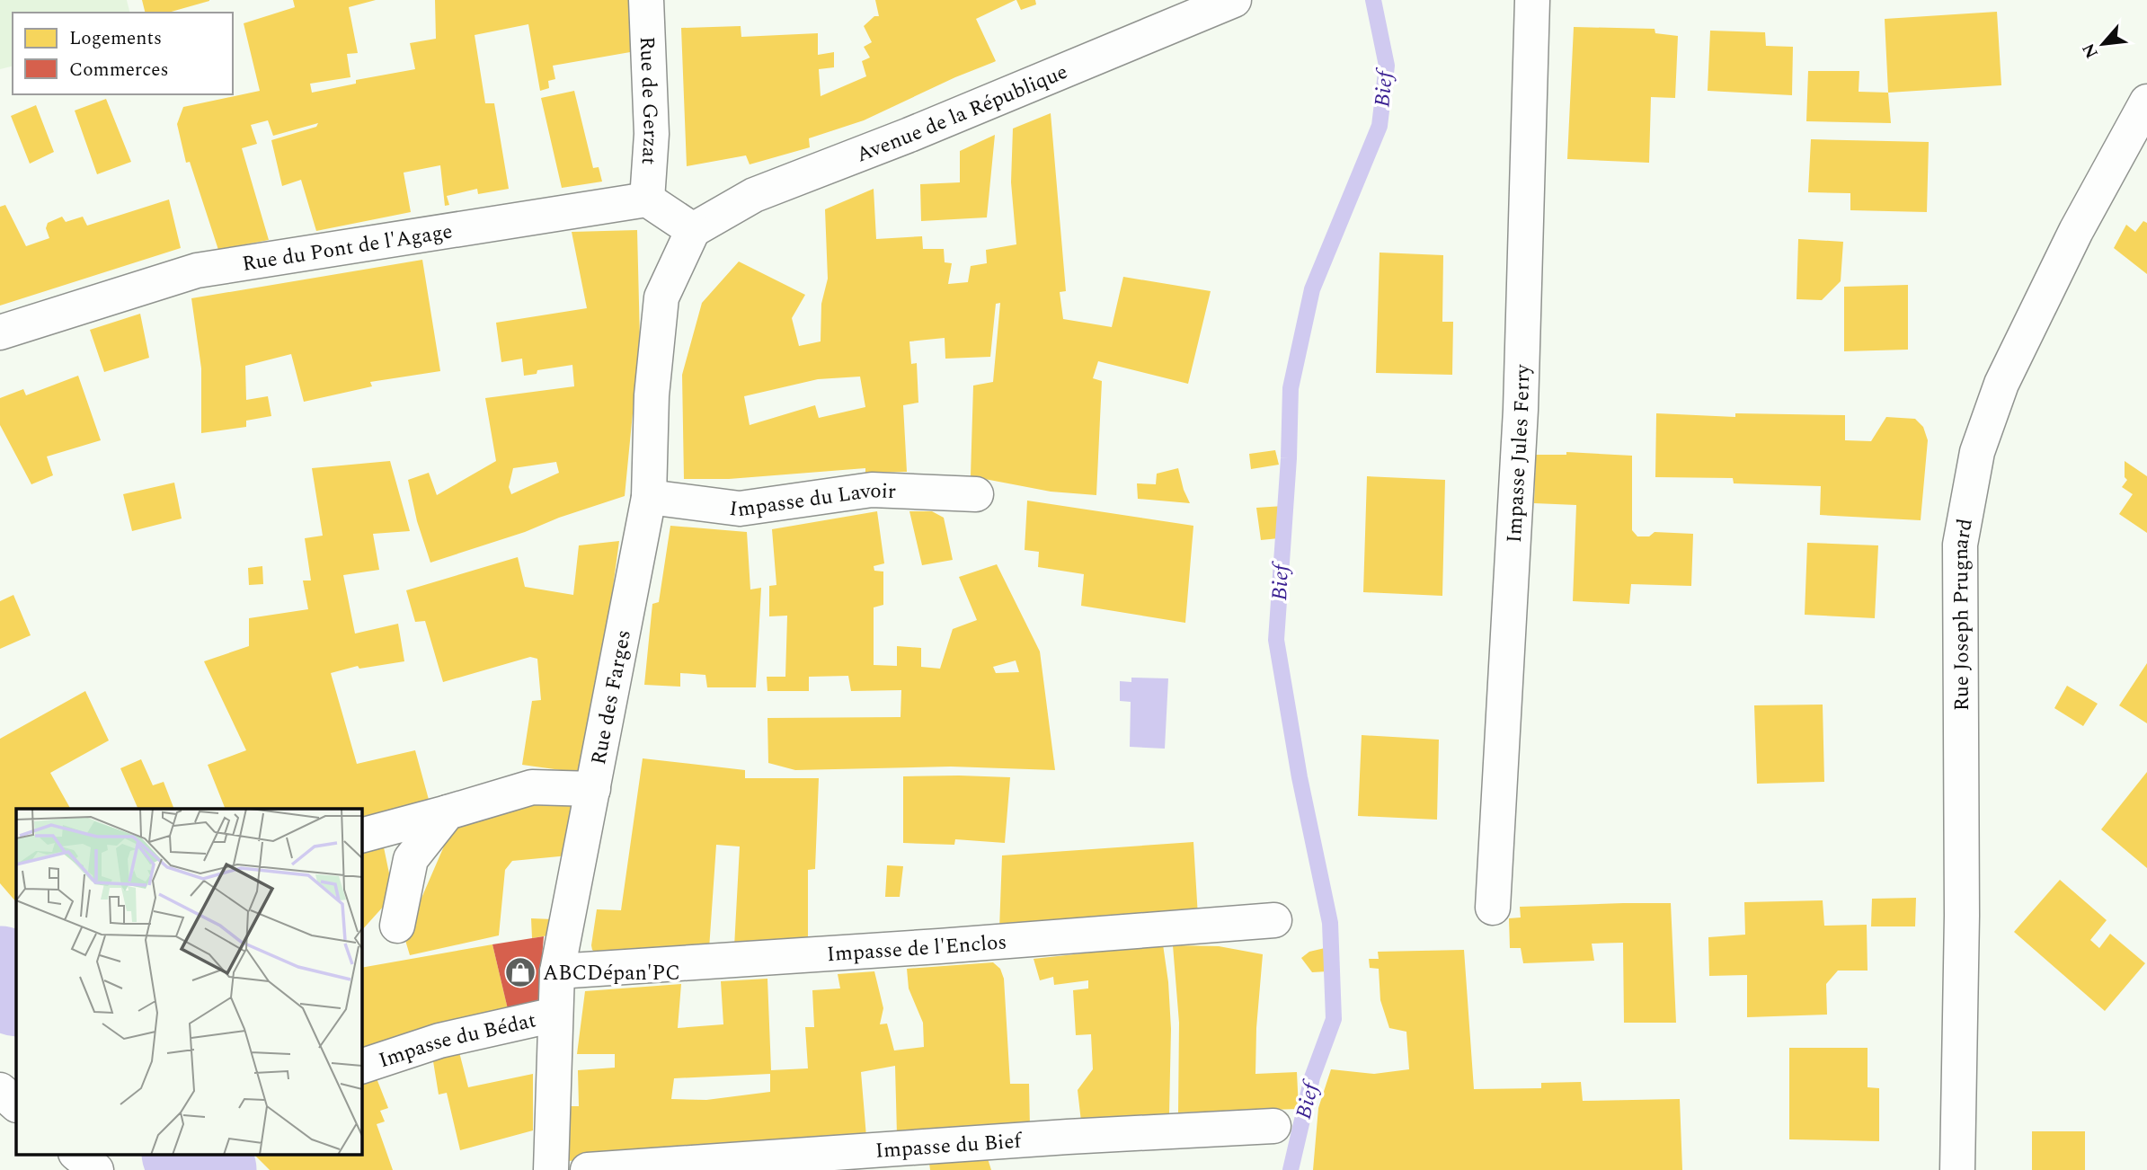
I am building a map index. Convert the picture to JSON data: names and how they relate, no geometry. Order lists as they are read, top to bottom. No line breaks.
{"streets":{"street":["Rue de Gerzat","Avenue de la République","Rue du Pont de l'Agage","Impasse Jules Ferry","Impasse du Lavoir","Rue Joseph Prugnard","Rue des Farges","Impasse de l'Enclos","Impasse du Bédat","Impasse du Bief"]},"crossings":[["Rue de Gerzat","Rue du Pont de l'Agage"],["Avenue de la République","Rue des Farges"],["Impasse du Lavoir","Rue des Farges"],["Rue des Farges","Impasse de l'Enclos"],["Rue des Farges","Impasse du Bédat"]],"water":["Bief"],"places":{"shop":["ABCDépan'PC"]},"legend":["Logements","Commerces"],"north":"bottom left"}
